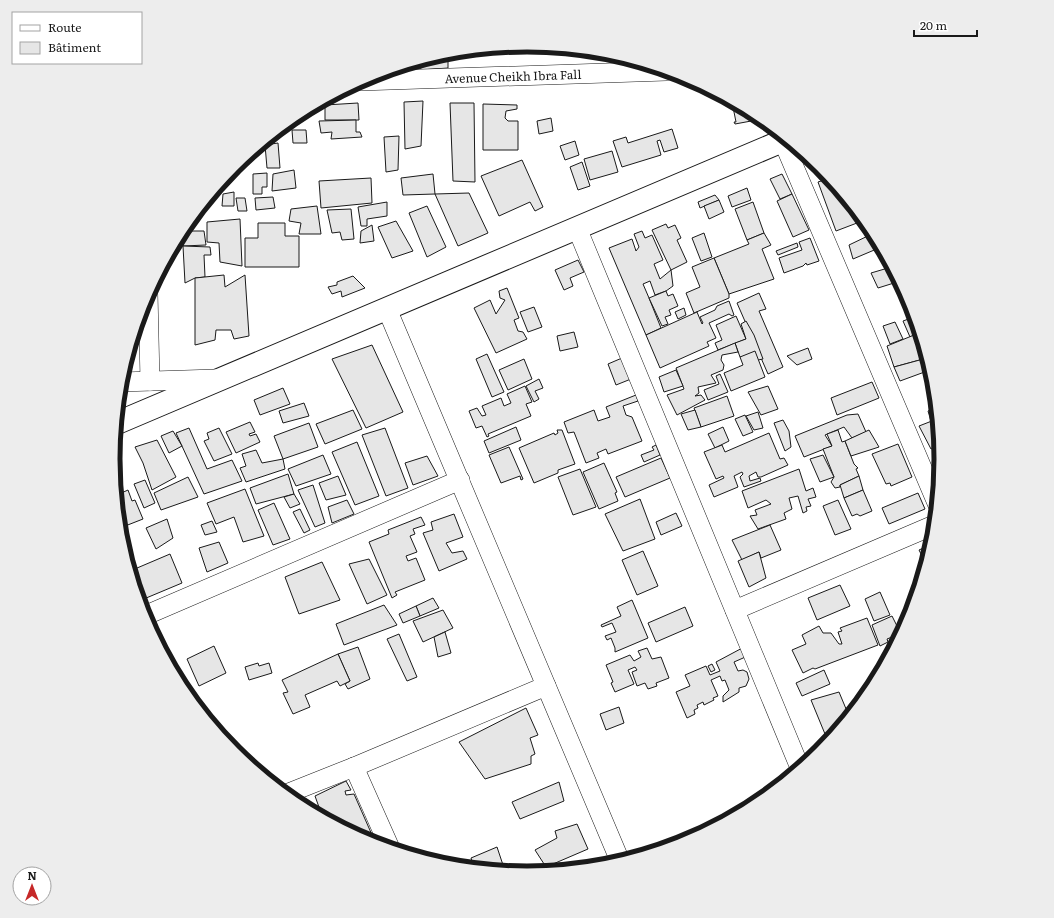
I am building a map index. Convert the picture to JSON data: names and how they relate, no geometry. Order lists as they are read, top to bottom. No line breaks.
{"streets":{"street":["Avenue Cheikh Ibra Fall"]},"legend":["Route","Bâtiment"],"scale_bar":"20 m","north":"top"}
